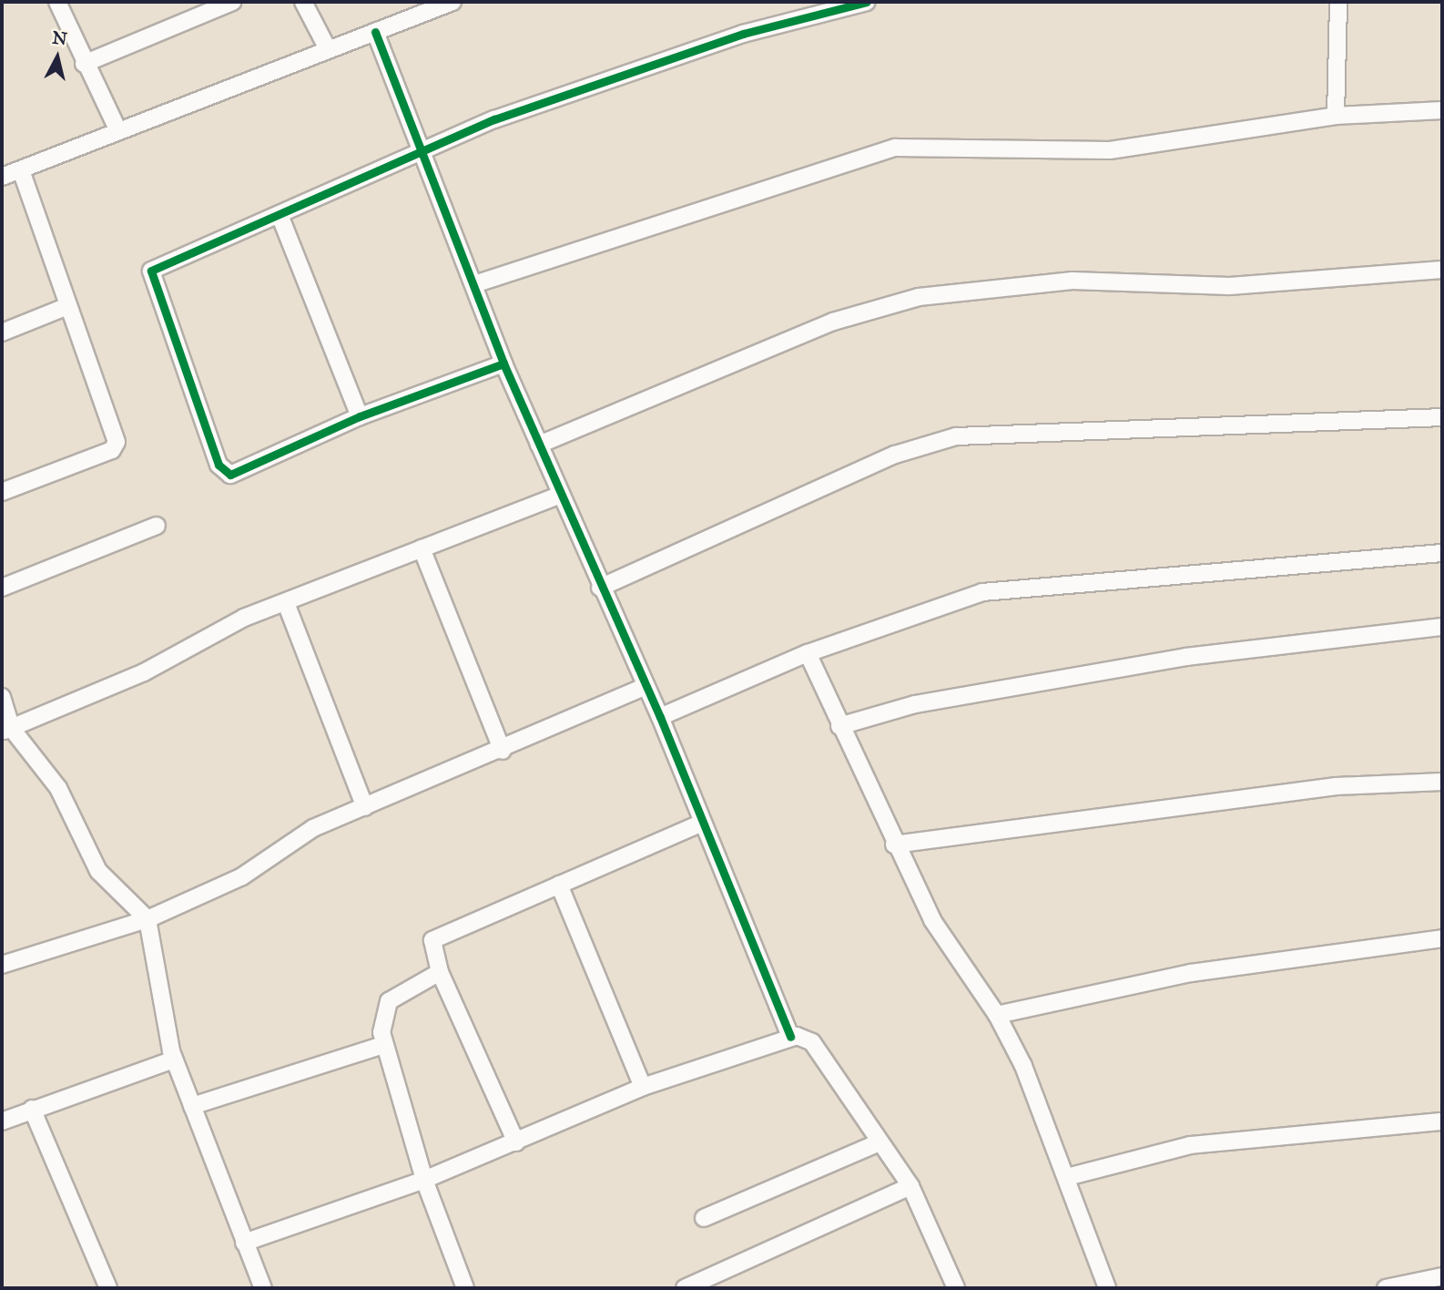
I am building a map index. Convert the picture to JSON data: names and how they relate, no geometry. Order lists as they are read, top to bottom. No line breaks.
{"north":"top"}
